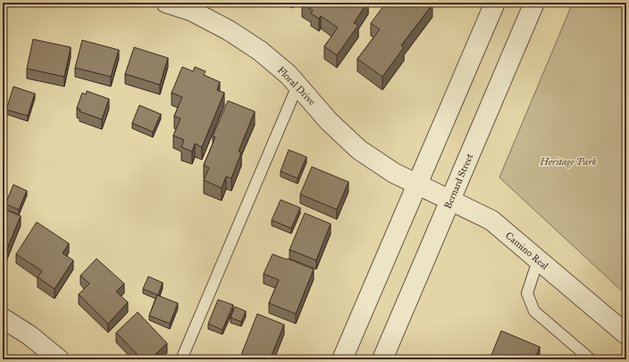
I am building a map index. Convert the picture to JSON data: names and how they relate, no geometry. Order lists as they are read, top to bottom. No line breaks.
{"streets":{"street":["Floral Drive","Bernard Street","Camino Real"]},"crossings":[["Floral Drive","Camino Real"],["Bernard Street","Camino Real"]],"parks":["Heritage Park"]}
